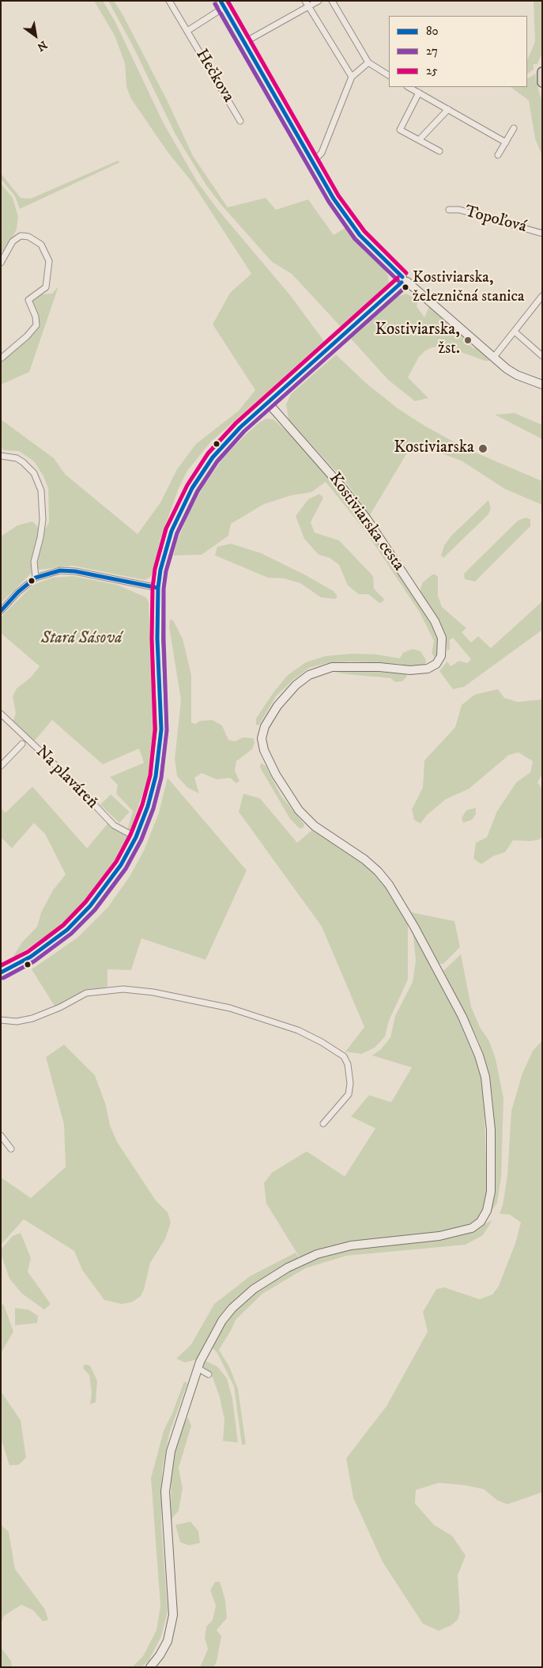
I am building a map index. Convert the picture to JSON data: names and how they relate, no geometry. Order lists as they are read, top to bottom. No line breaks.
{"streets":{"street":["Hečkova","Topoľová","Kostiviarska cesta","Na plaváreň"]},"parks":["Stará Sásová"],"places":["Kostiviarska, železničná stanica","Kostiviarska, žst.","Kostiviarska"],"lines":["transit line 80","transit line 25","transit line 27"],"legend":["80","27","25"],"north":"bottom right"}
